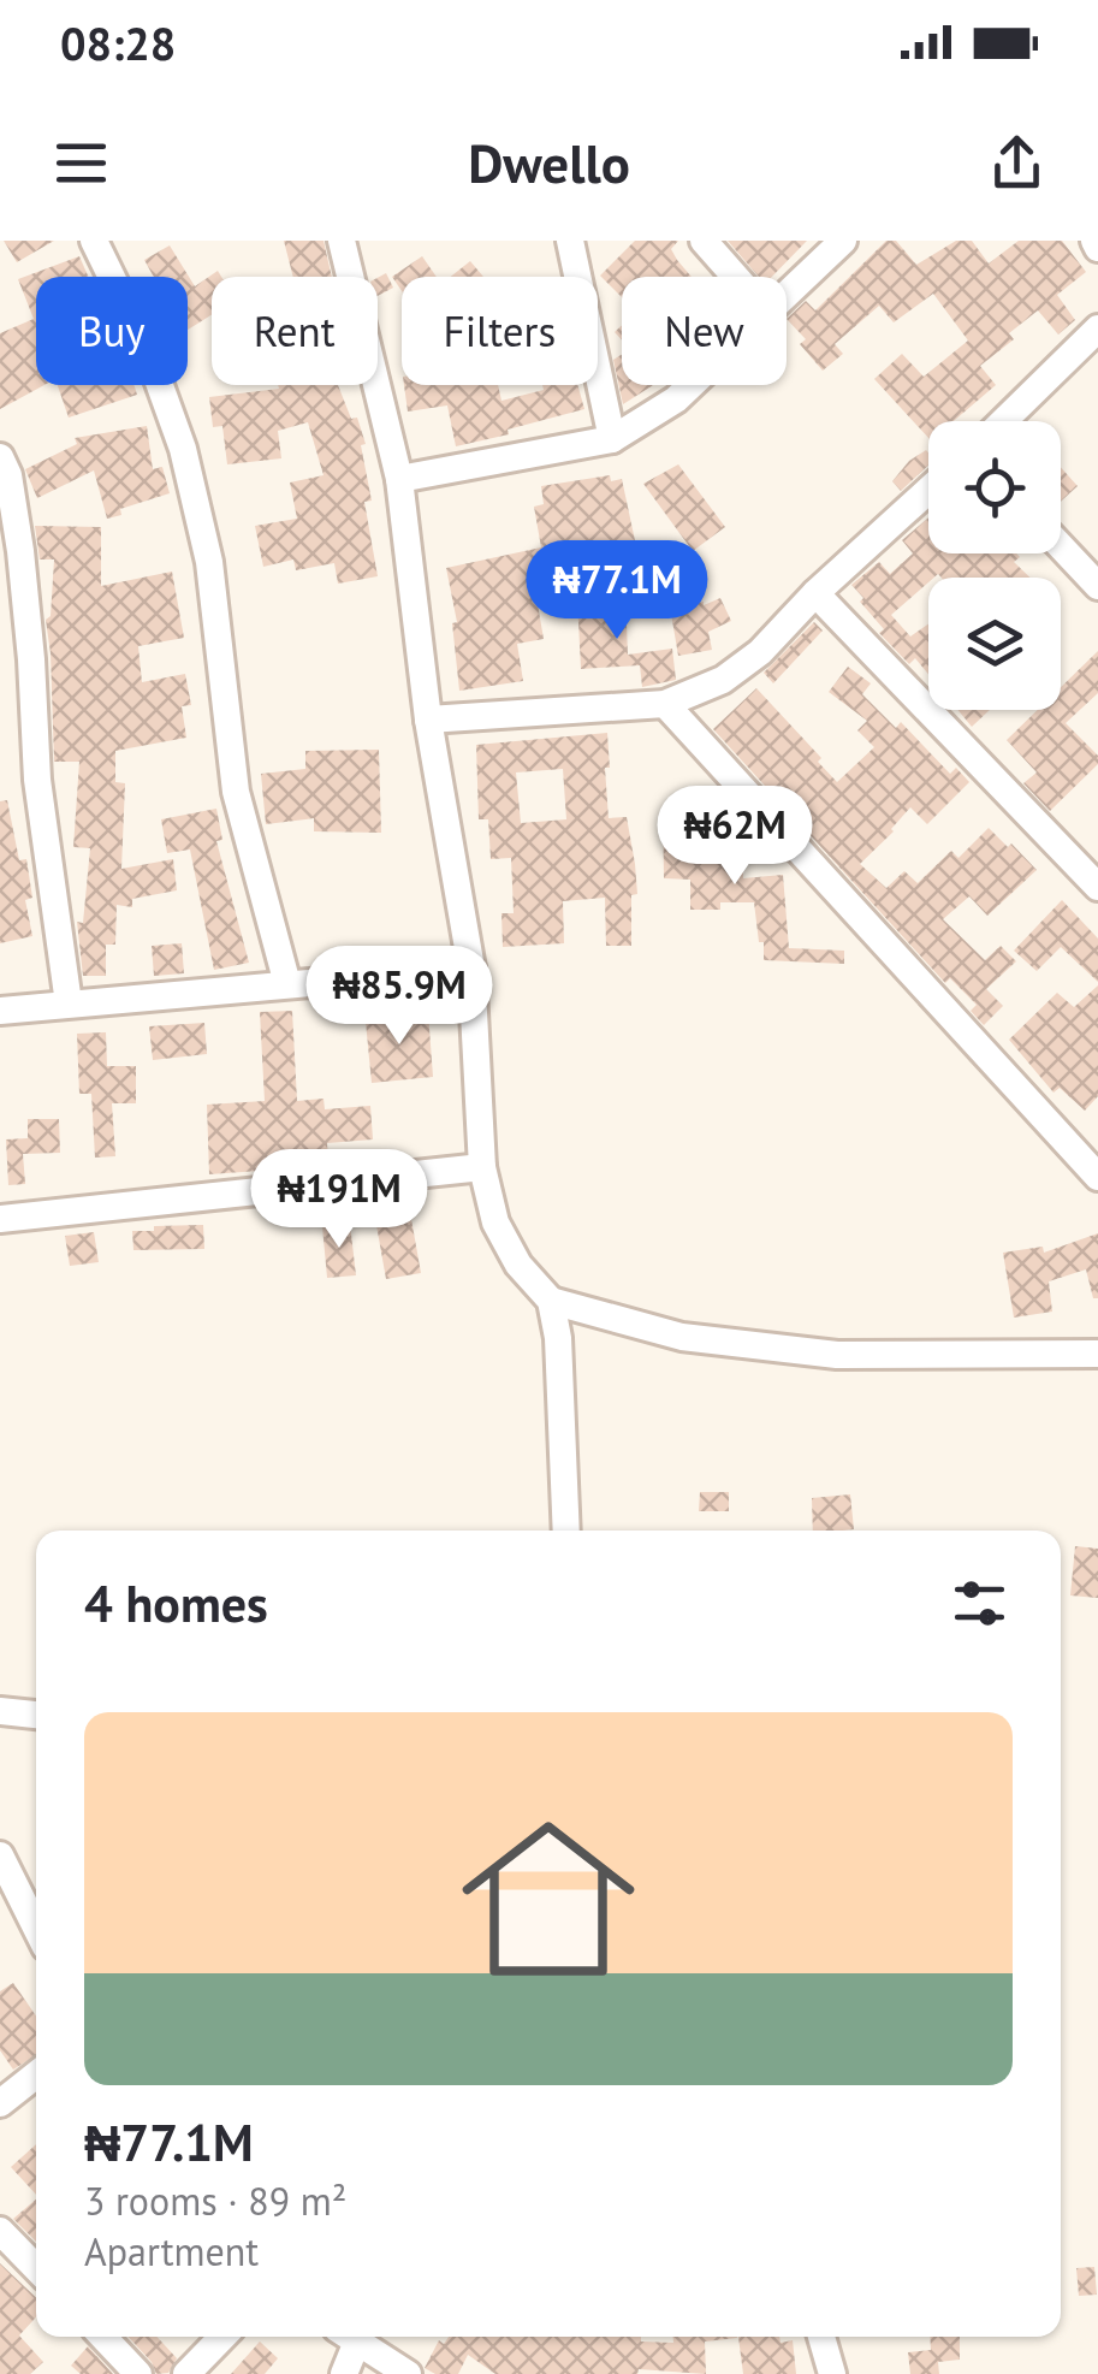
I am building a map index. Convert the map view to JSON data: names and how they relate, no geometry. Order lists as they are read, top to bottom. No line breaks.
{"page":{"status":"08:28","header":"Dwello","chip":["Buy","Rent","Filters","New"],"price":["₦77.1M","₦62M","₦85.9M","₦191M"],"heading":"4 homes","list":[{"name":"₦77.1M","note":"3 rooms · 89 m² · Apartment"}]}}
